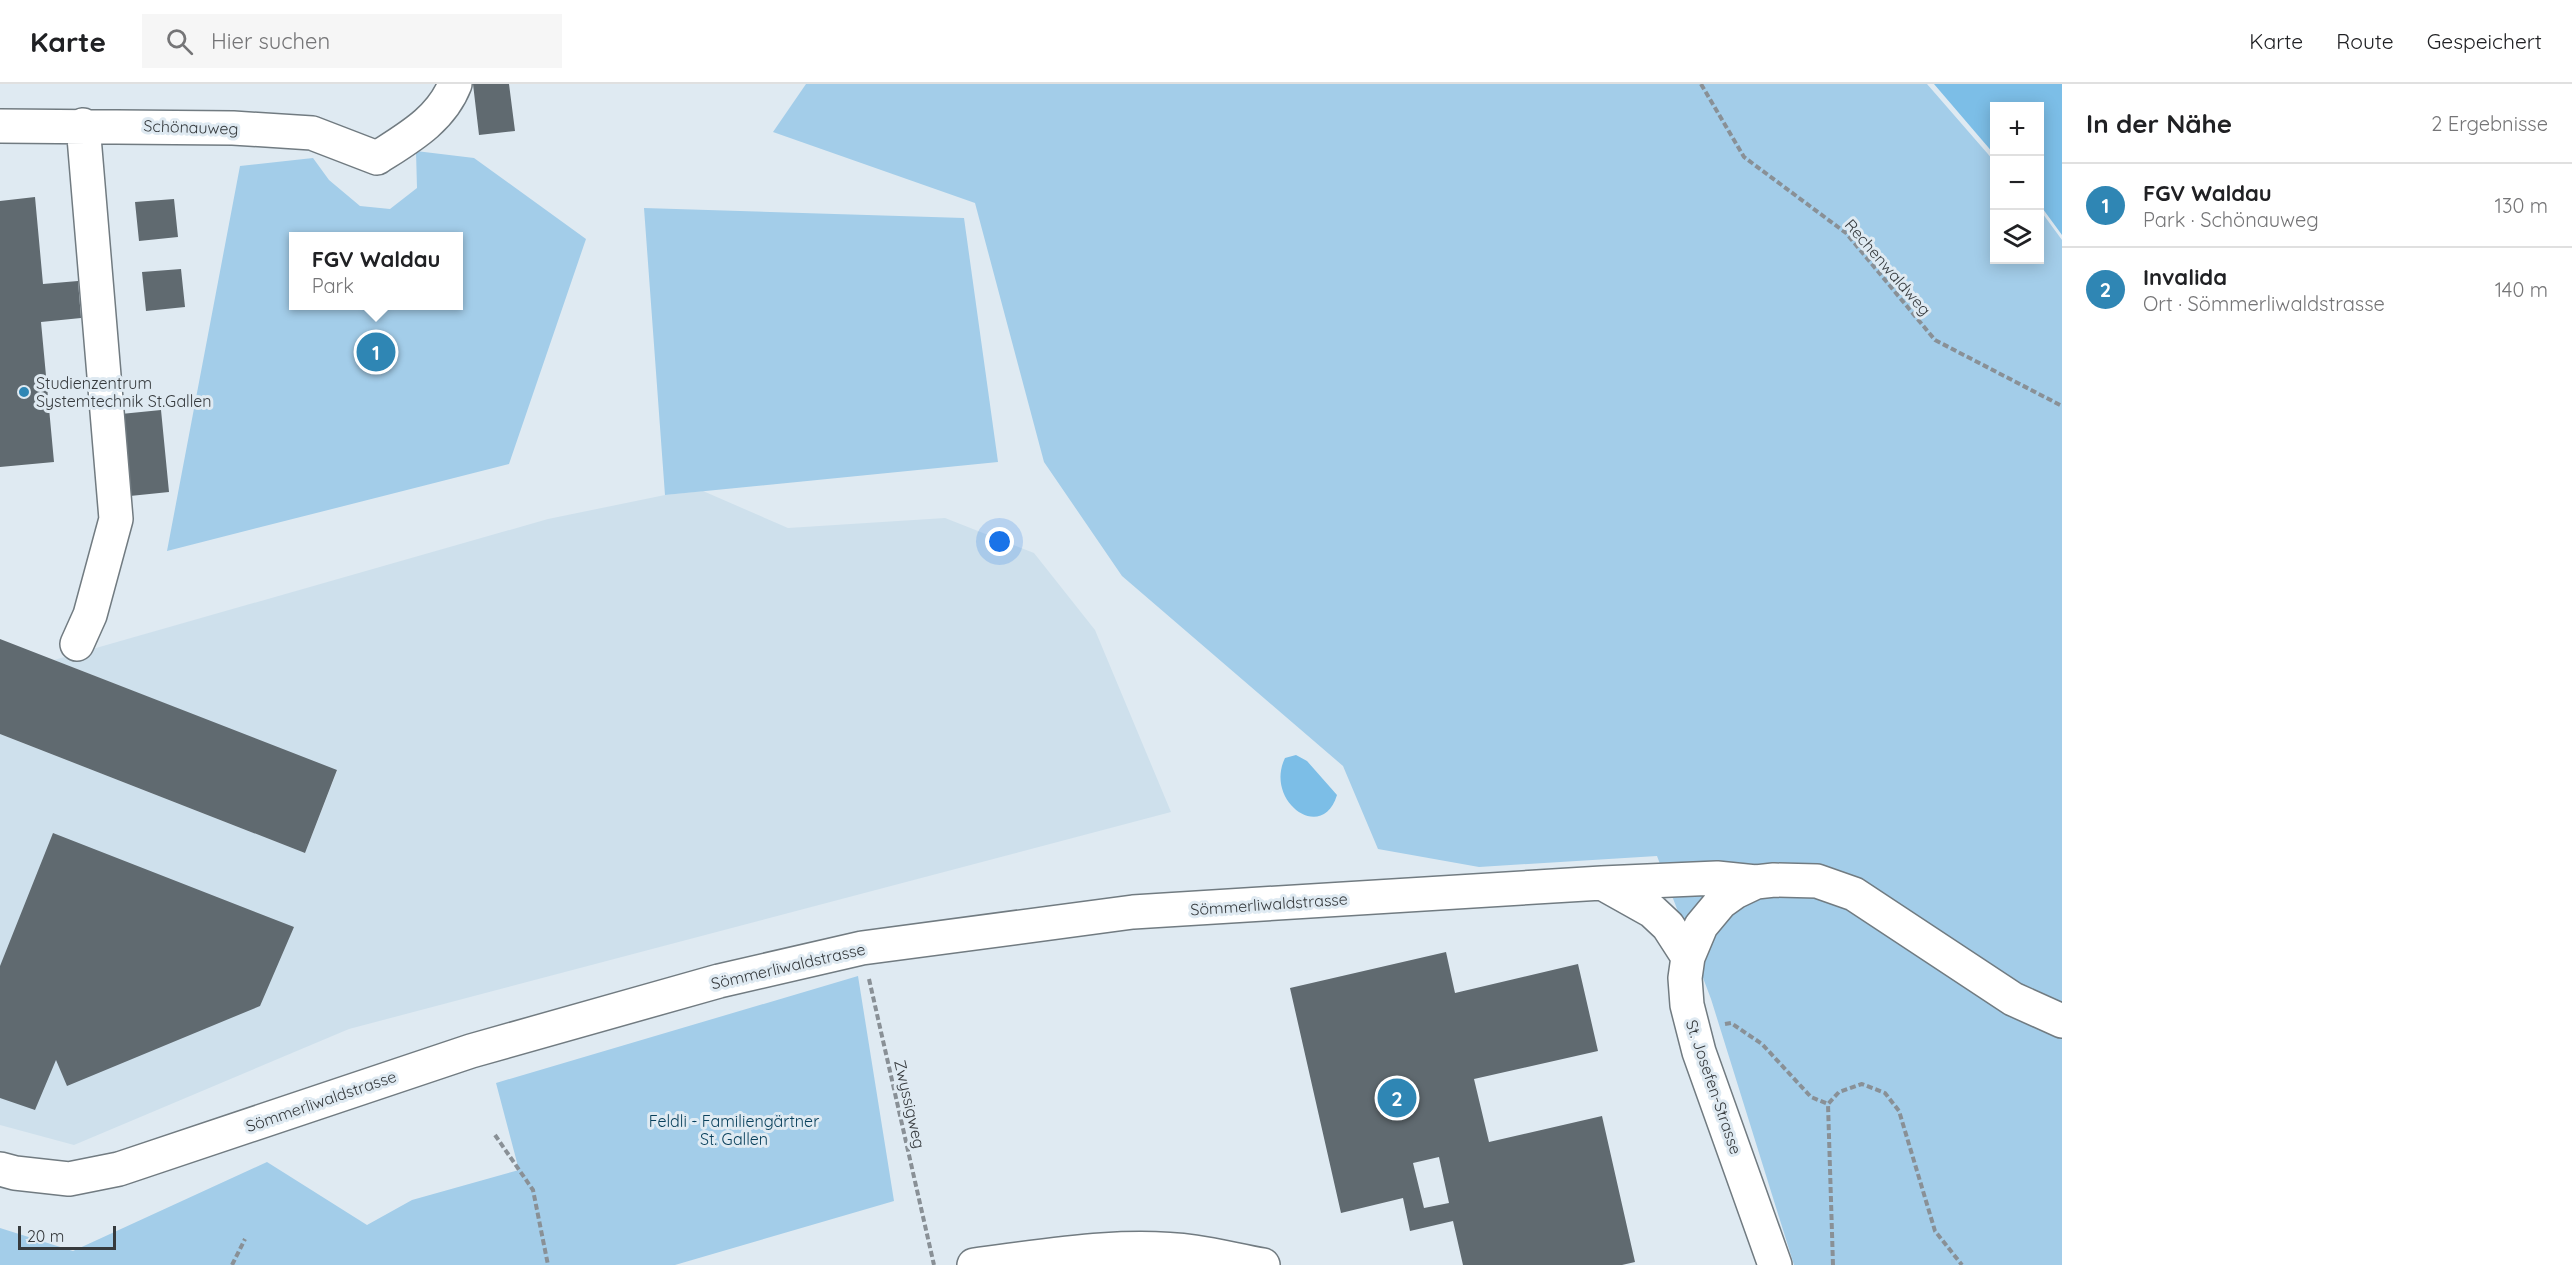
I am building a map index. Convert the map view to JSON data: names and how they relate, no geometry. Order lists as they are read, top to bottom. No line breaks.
{"streets":{"street":["Schönauweg","Sömmerliwaldstrasse","St. Josefen-Strasse"],"path":["Rechenwaldweg","Zwyssigweg"]},"crossings":[["Sömmerliwaldstrasse","St. Josefen-Strasse"],["Sömmerliwaldstrasse","Zwyssigweg"]],"parks":["Feldli - Familiengärtner St. Gallen"],"places":["Studienzentrum Systemtechnik St.Gallen"],"scale_bar":"20 m","page":{"header":"Karte","search":"Hier suchen","nav":["Karte","Route","Gespeichert"],"heading":["In der Nähe","2 Ergebnisse"],"map_buttons":["+","−"],"list":[{"mark":"1","name":"FGV Waldau","note":"Park · Schönauweg","value":"130 m"},{"mark":"2","name":"Invalida","note":"Ort · Sömmerliwaldstrasse","value":"140 m"}],"popup":["FGV Waldau","Park"],"pins":["1","2"],"scale":"20 m"}}
